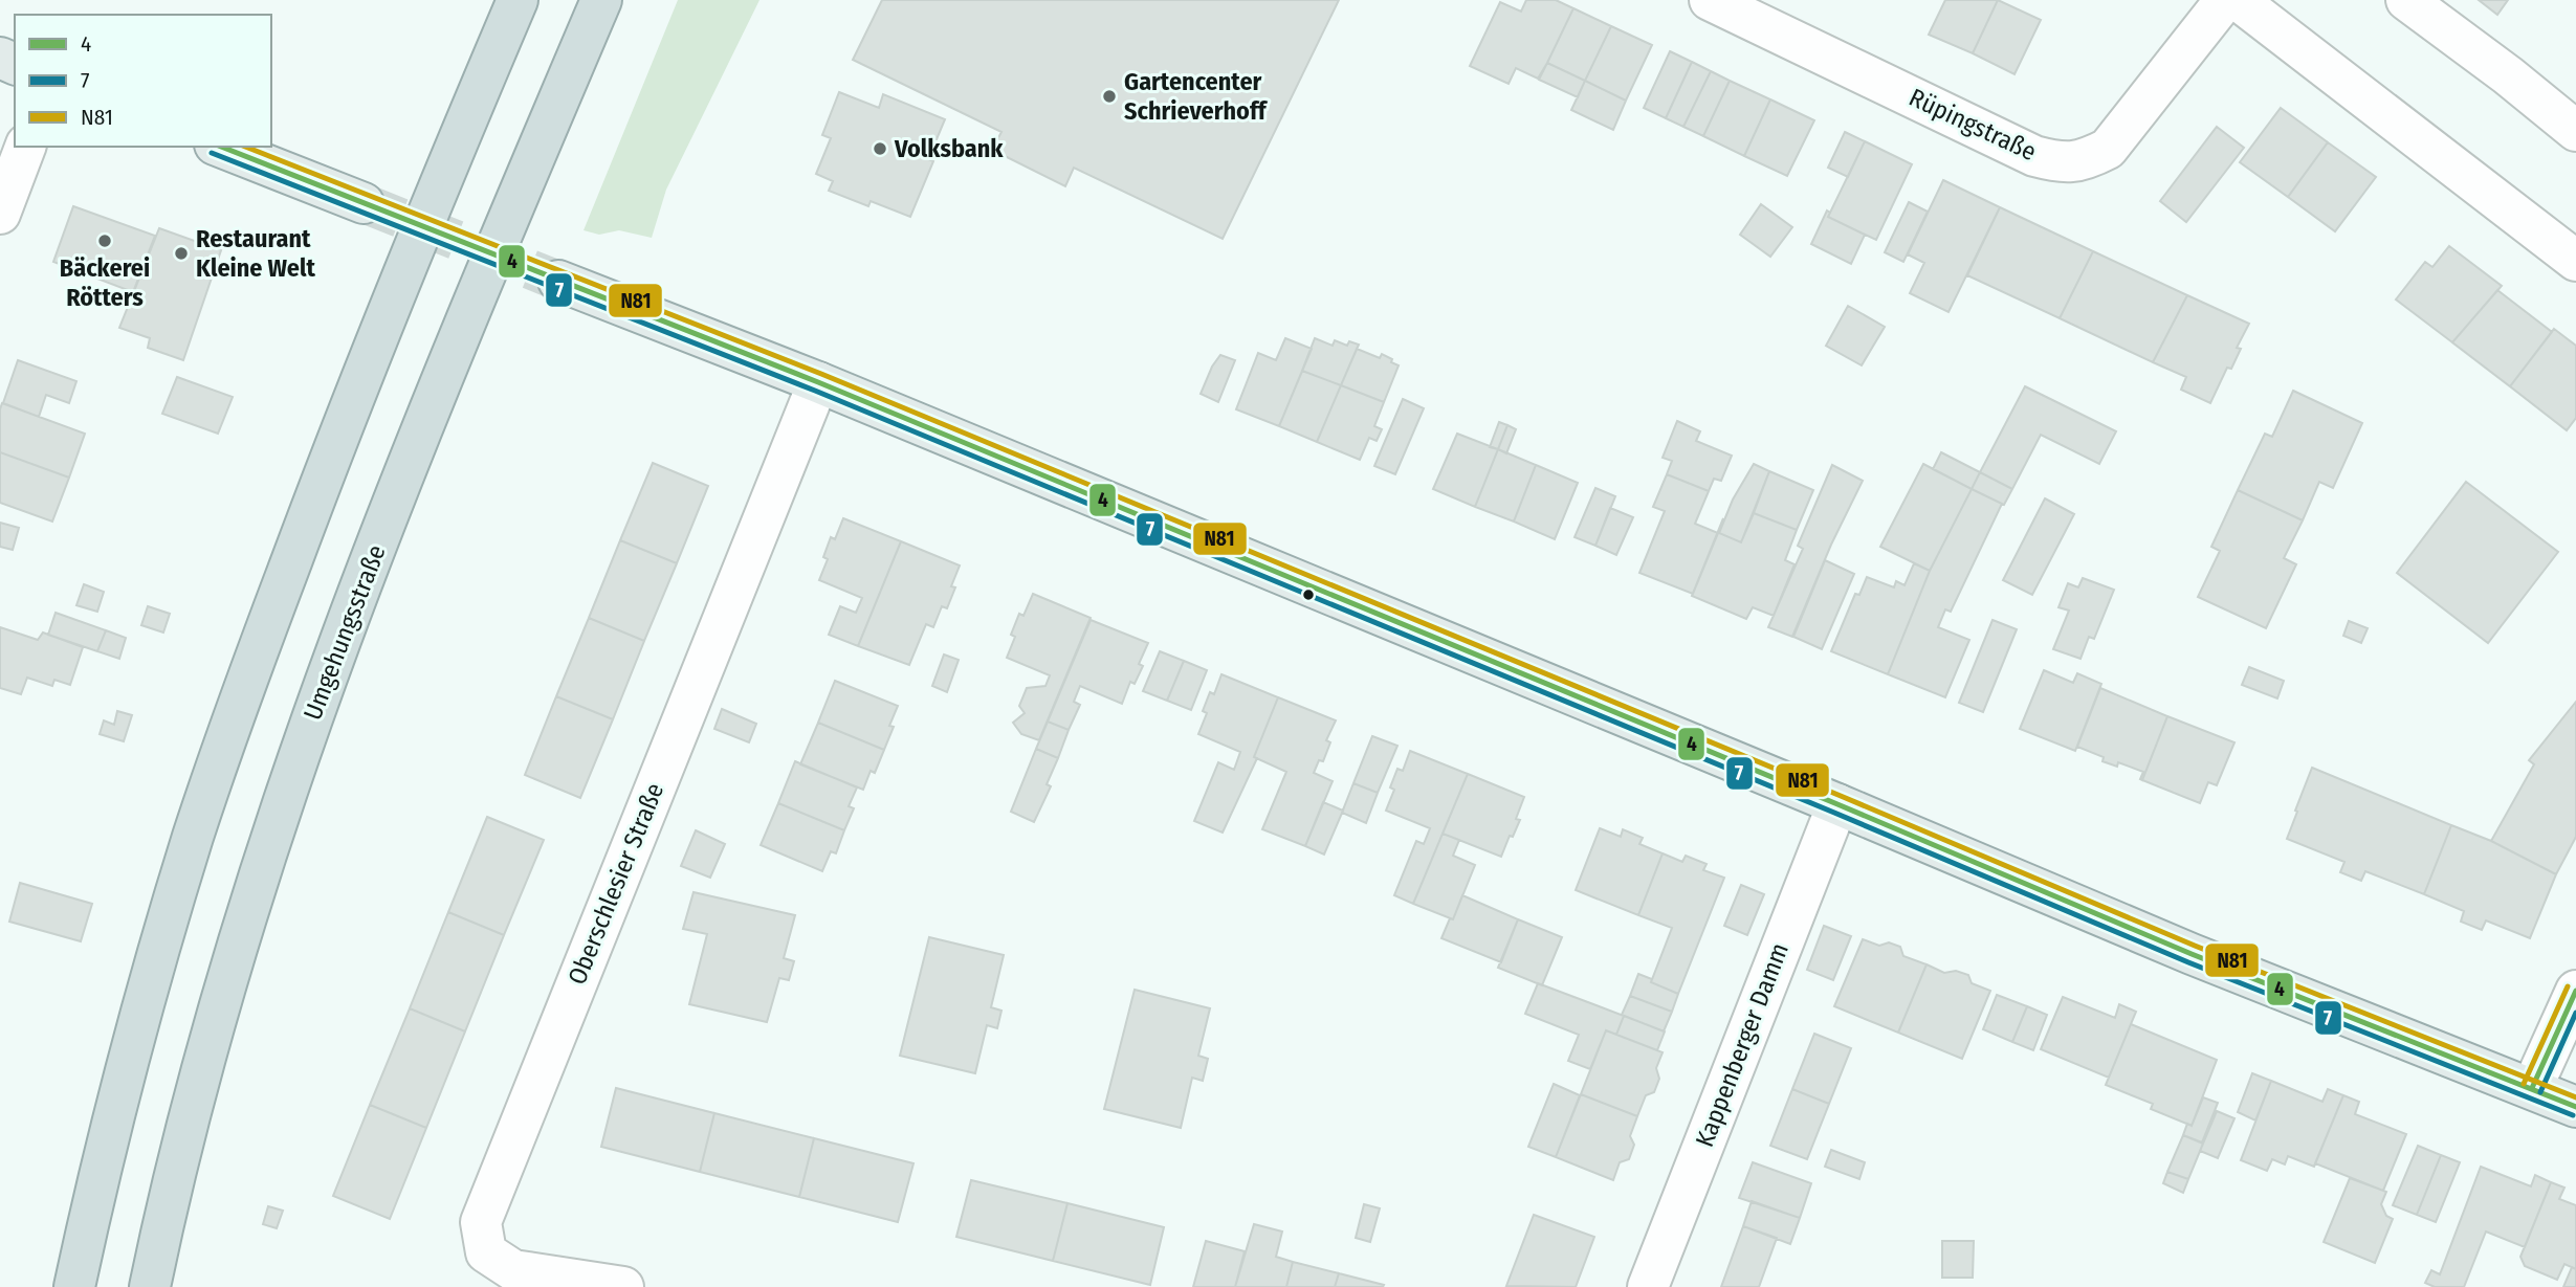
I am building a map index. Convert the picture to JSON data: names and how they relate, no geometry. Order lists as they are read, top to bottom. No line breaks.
{"streets":{"highway":["Umgehungsstraße"],"street":["Rüpingstraße","Oberschlesier Straße","Kappenberger Damm"]},"places":["Gartencenter Schrieverhoff","Volksbank","Bäckerei Rötters","Restaurant Kleine Welt"],"lines":["transit line 4","transit line N81","transit line 7"],"legend":["4","7","N81"]}
